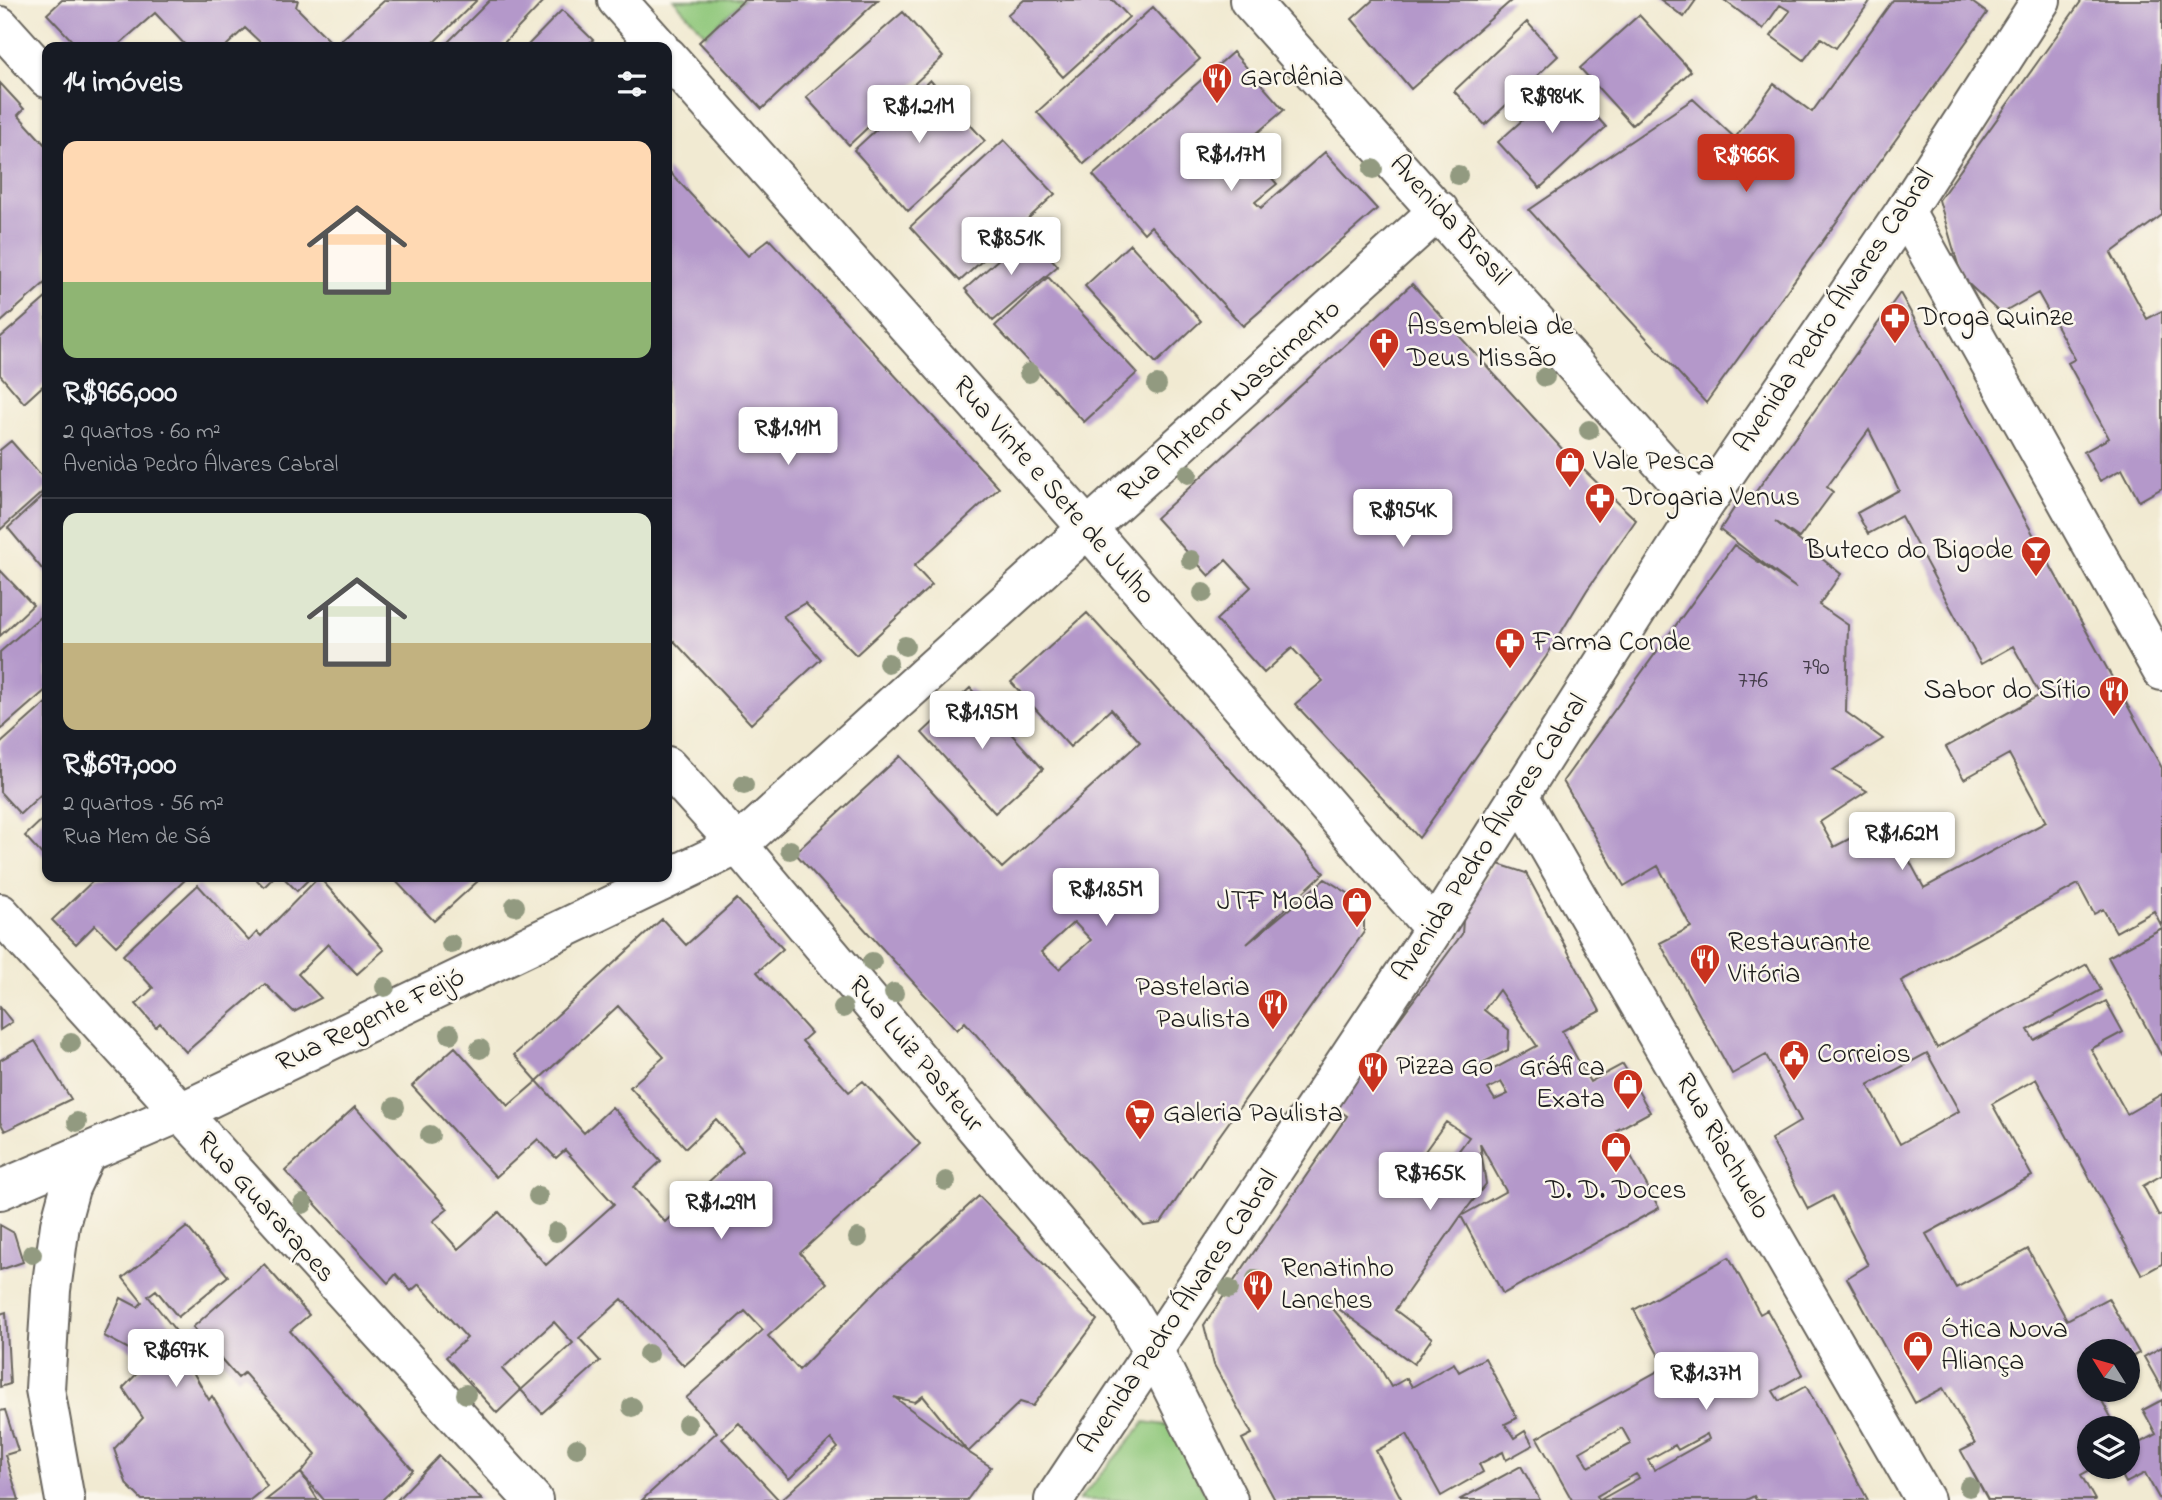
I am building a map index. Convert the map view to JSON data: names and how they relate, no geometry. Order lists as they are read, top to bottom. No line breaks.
{"streets":{"street":["Avenida Brasil","Avenida Pedro Álvares Cabral","Rua Antenor Nascimento","Rua Vinte e Sete de Julho","Rua Regente Feijó","Rua Luiz Pasteur","Rua Riachuelo","Rua Guararapes"]},"crossings":[["Avenida Brasil","Avenida Pedro Álvares Cabral"],["Avenida Brasil","Rua Antenor Nascimento"],["Avenida Pedro Álvares Cabral","Rua Vinte e Sete de Julho"],["Avenida Pedro Álvares Cabral","Rua Luiz Pasteur"],["Avenida Pedro Álvares Cabral","Rua Riachuelo"],["Rua Antenor Nascimento","Rua Vinte e Sete de Julho"],["Rua Antenor Nascimento","Rua Regente Feijó"],["Rua Antenor Nascimento","Rua Luiz Pasteur"],["Rua Regente Feijó","Rua Luiz Pasteur"],["Rua Regente Feijó","Rua Guararapes"]],"places":{"restaurant":["Gardênia","Sabor do Sítio","Restaurante Vitória","Pastelaria Paulista","Pizza Go","Renatinho Lanches"],"pharmacy":["Droga Quinze","Drogaria Venus","Farma Conde"],"church":["Assembleia de Deus Missão"],"shop":["Vale Pesca","JTF Moda","Gráfica Exata","D. D. Doces","Ótica Nova Aliança"],"bar":["Buteco do Bigode"],"public building":["Correios"],"supermarket":["Galeria Paulista"]},"house_numbers":["790","776"],"north":"top left","page":{"heading":"14 imóveis","price":["R$984K","R$1.21M","R$1.17M","R$966K","R$851K","R$1.91M","R$954K","R$1.95M","R$1.62M","R$1.85M","R$765K","R$1.29M","R$697K","R$1.37M"],"list":[{"name":"R$966,000","note":"2 quartos · 60 m² · Avenida Pedro Álvares Cabral"},{"name":"R$697,000","note":"2 quartos · 56 m² · Rua Mem de Sá"}]}}
